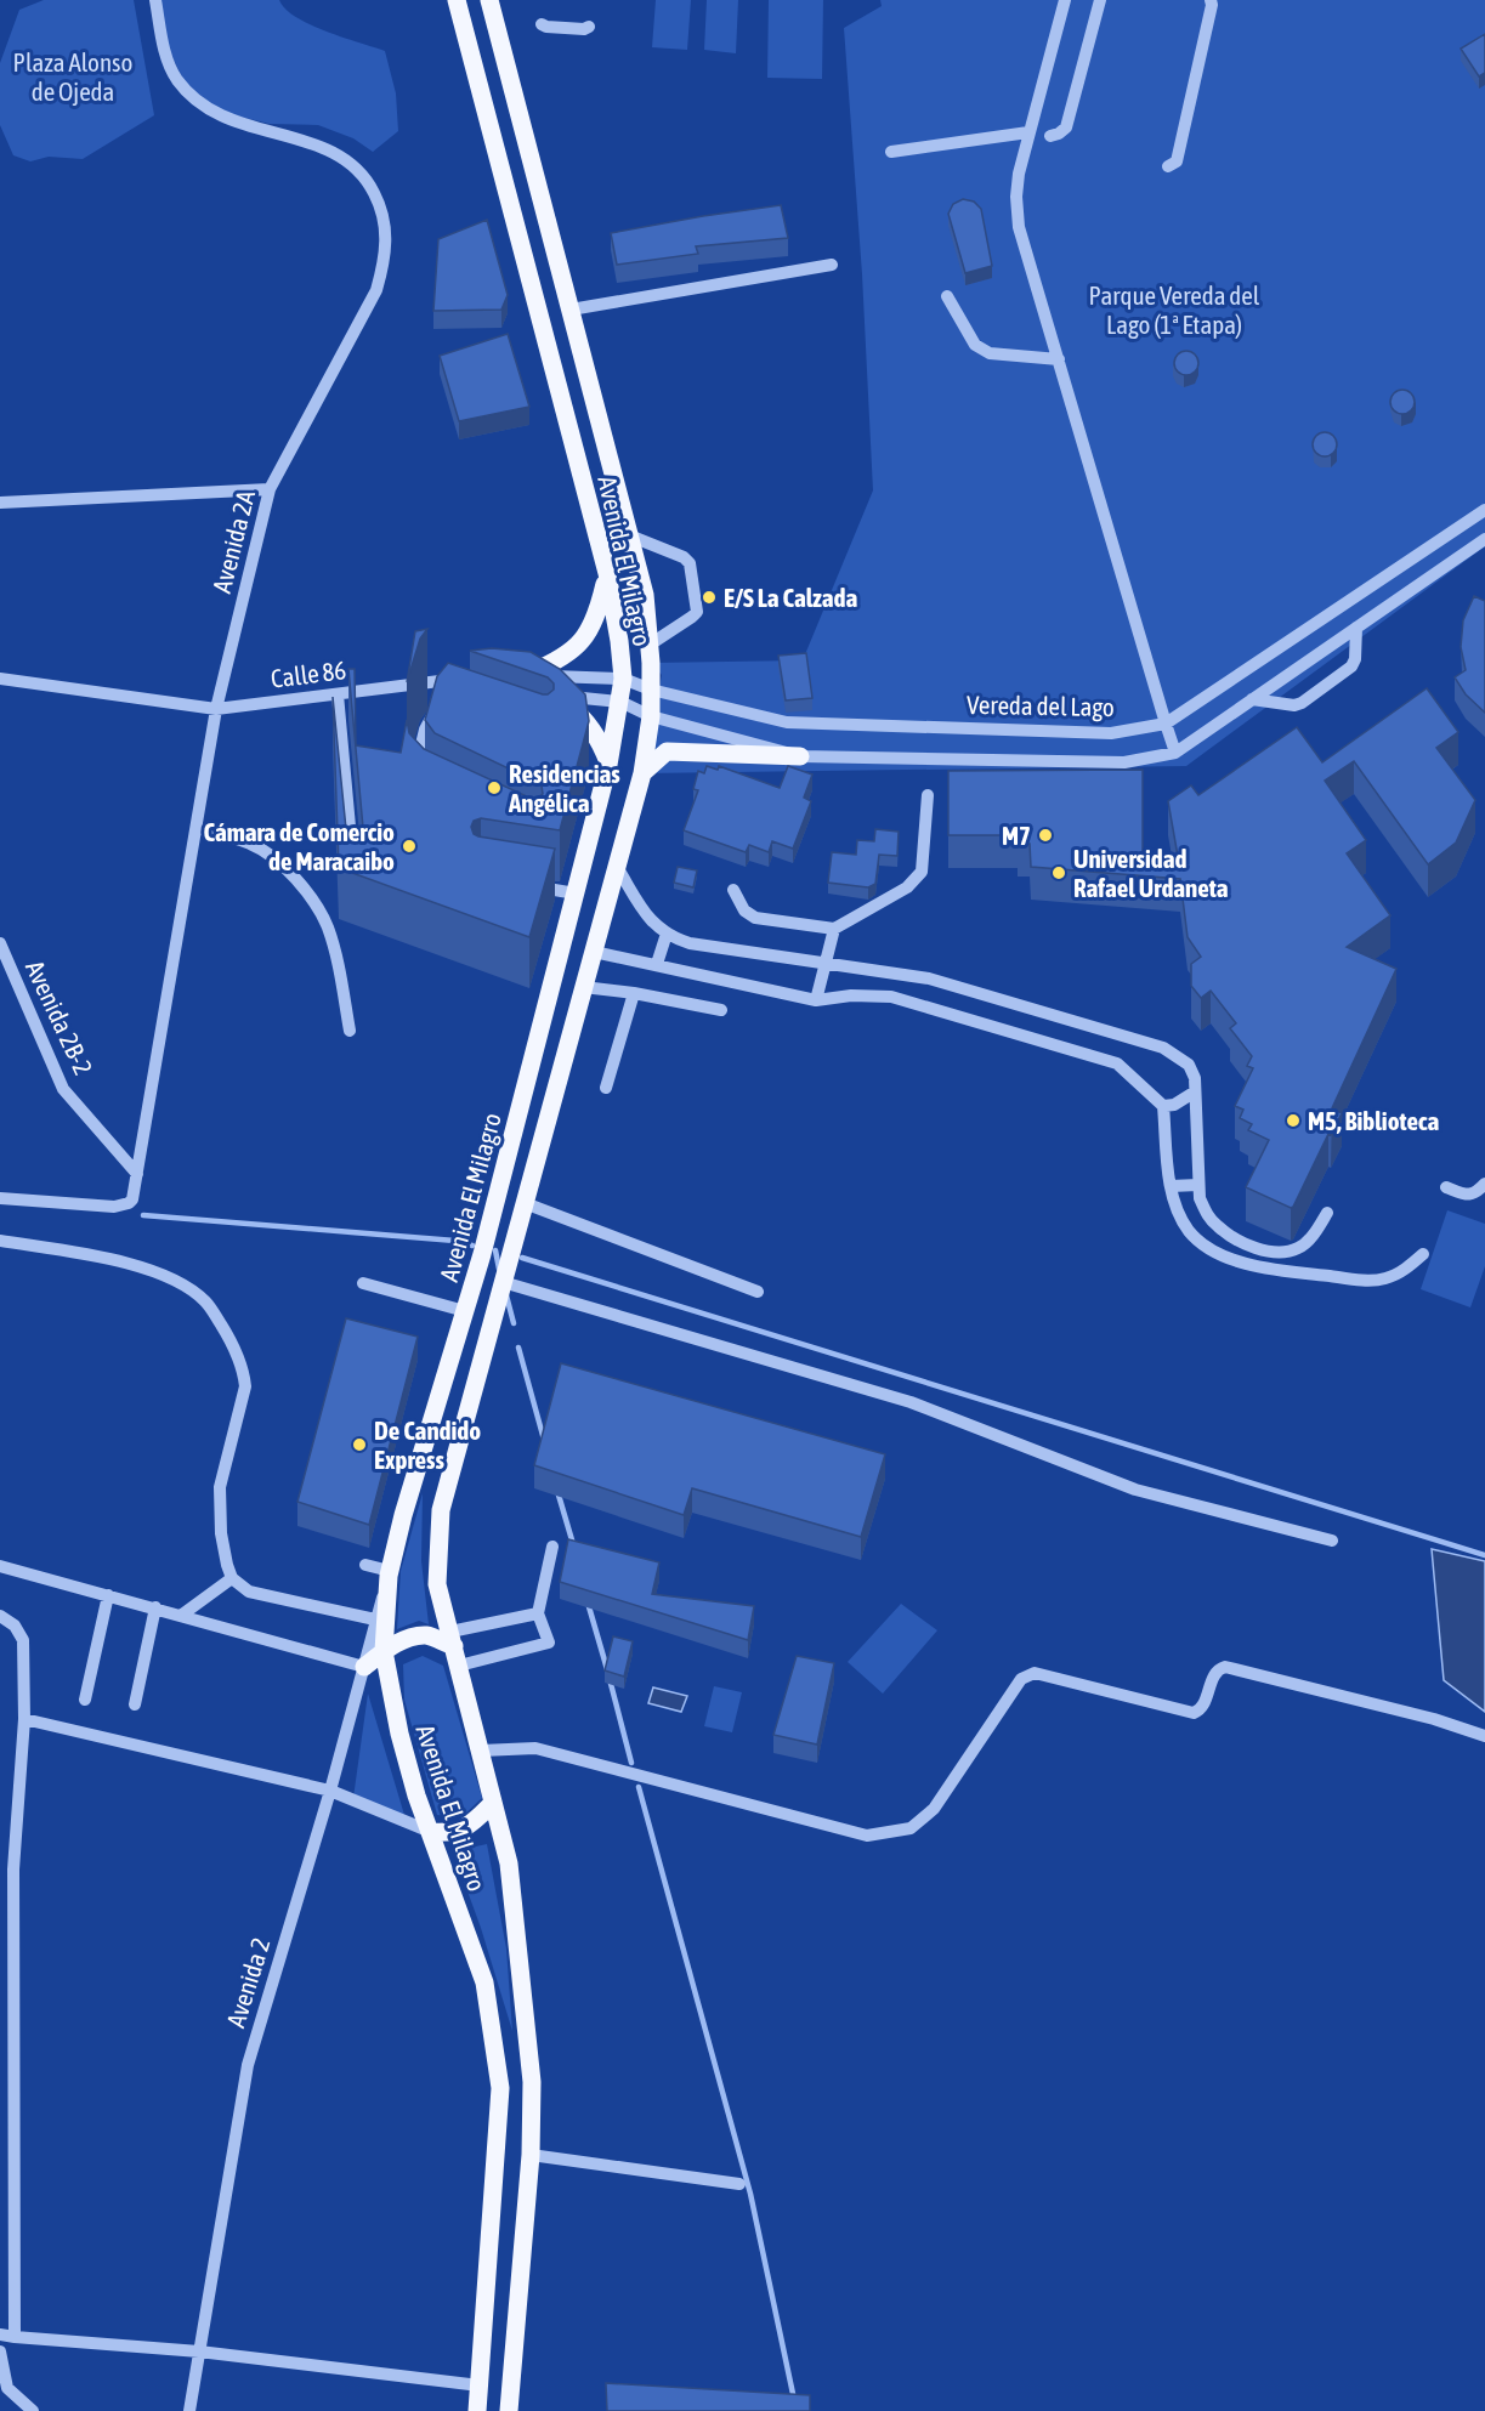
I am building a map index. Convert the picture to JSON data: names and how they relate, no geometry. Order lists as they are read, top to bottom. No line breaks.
{"streets":{"main road":["Avenida El Milagro"],"street":["Avenida 2A","Calle 86","Vereda del Lago","Avenida 2B-2","Avenida 2"]},"crossings":[["Avenida 2A","Calle 86"],["Avenida 2A","Avenida 2B-2"],["Avenida El Milagro","Vereda del Lago"],["Avenida El Milagro","Avenida 2"]],"parks":["Plaza Alonso de Ojeda","Parque Vereda del Lago (1ª Etapa)"],"places":["E/S La Calzada","Residencias Angélica","M7","Cámara de Comercio de Maracaibo","Universidad Rafael Urdaneta","M5, Biblioteca","De Candido Express"]}
